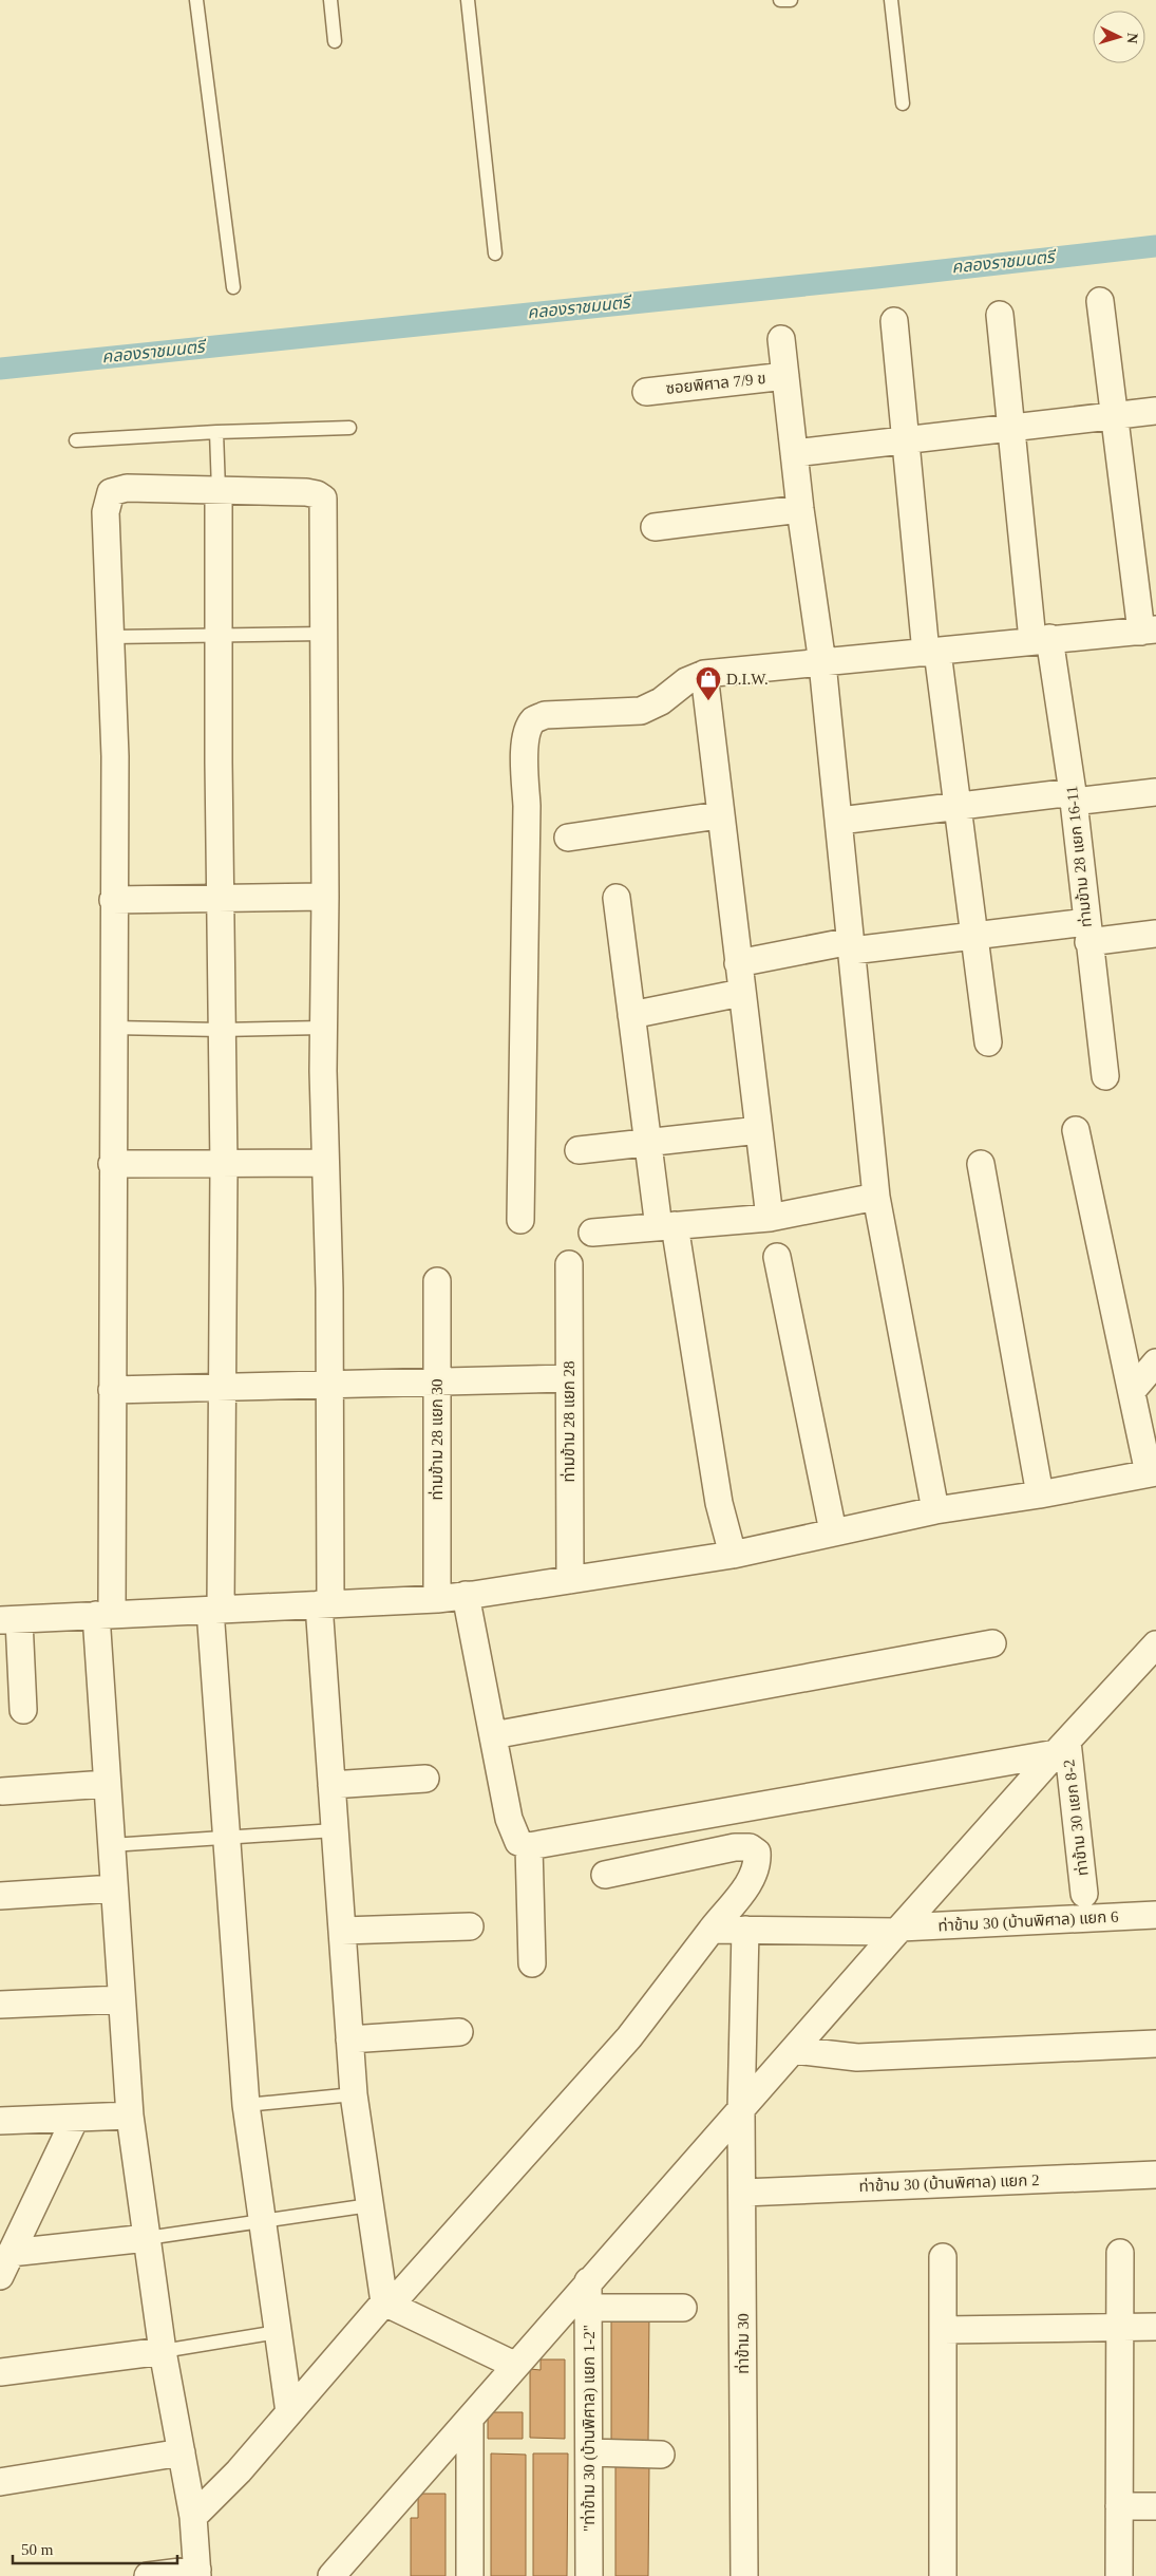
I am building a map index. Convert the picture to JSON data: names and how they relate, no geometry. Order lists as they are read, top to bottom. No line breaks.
{"streets":{"street":["ซอยพิศาล 7/9 ข","ท่ามข้าม 28 แยก 16-11","ท่ามข้าม 28 แยก 28","ท่ามข้าม 28 แยก 30","ท่าข้าม 30 แยก 8-2","ท่าข้าม 30 (บ้านพิศาล) แยก 6","ท่าข้าม 30 (บ้านพิศาล) แยก 2","ท่าข้าม 30","\"ท่าข้าม 30 (บ้านพิศาล) แยก 1-2\""]},"crossings":[["ท่าข้าม 30 (บ้านพิศาล) แยก 6","ท่าข้าม 30"],["ท่าข้าม 30 (บ้านพิศาล) แยก 2","ท่าข้าม 30"]],"water":["คลองราชมนตรี"],"places":{"shop":["D.I.W."]},"scale_bar":"50 m","north":"right"}
